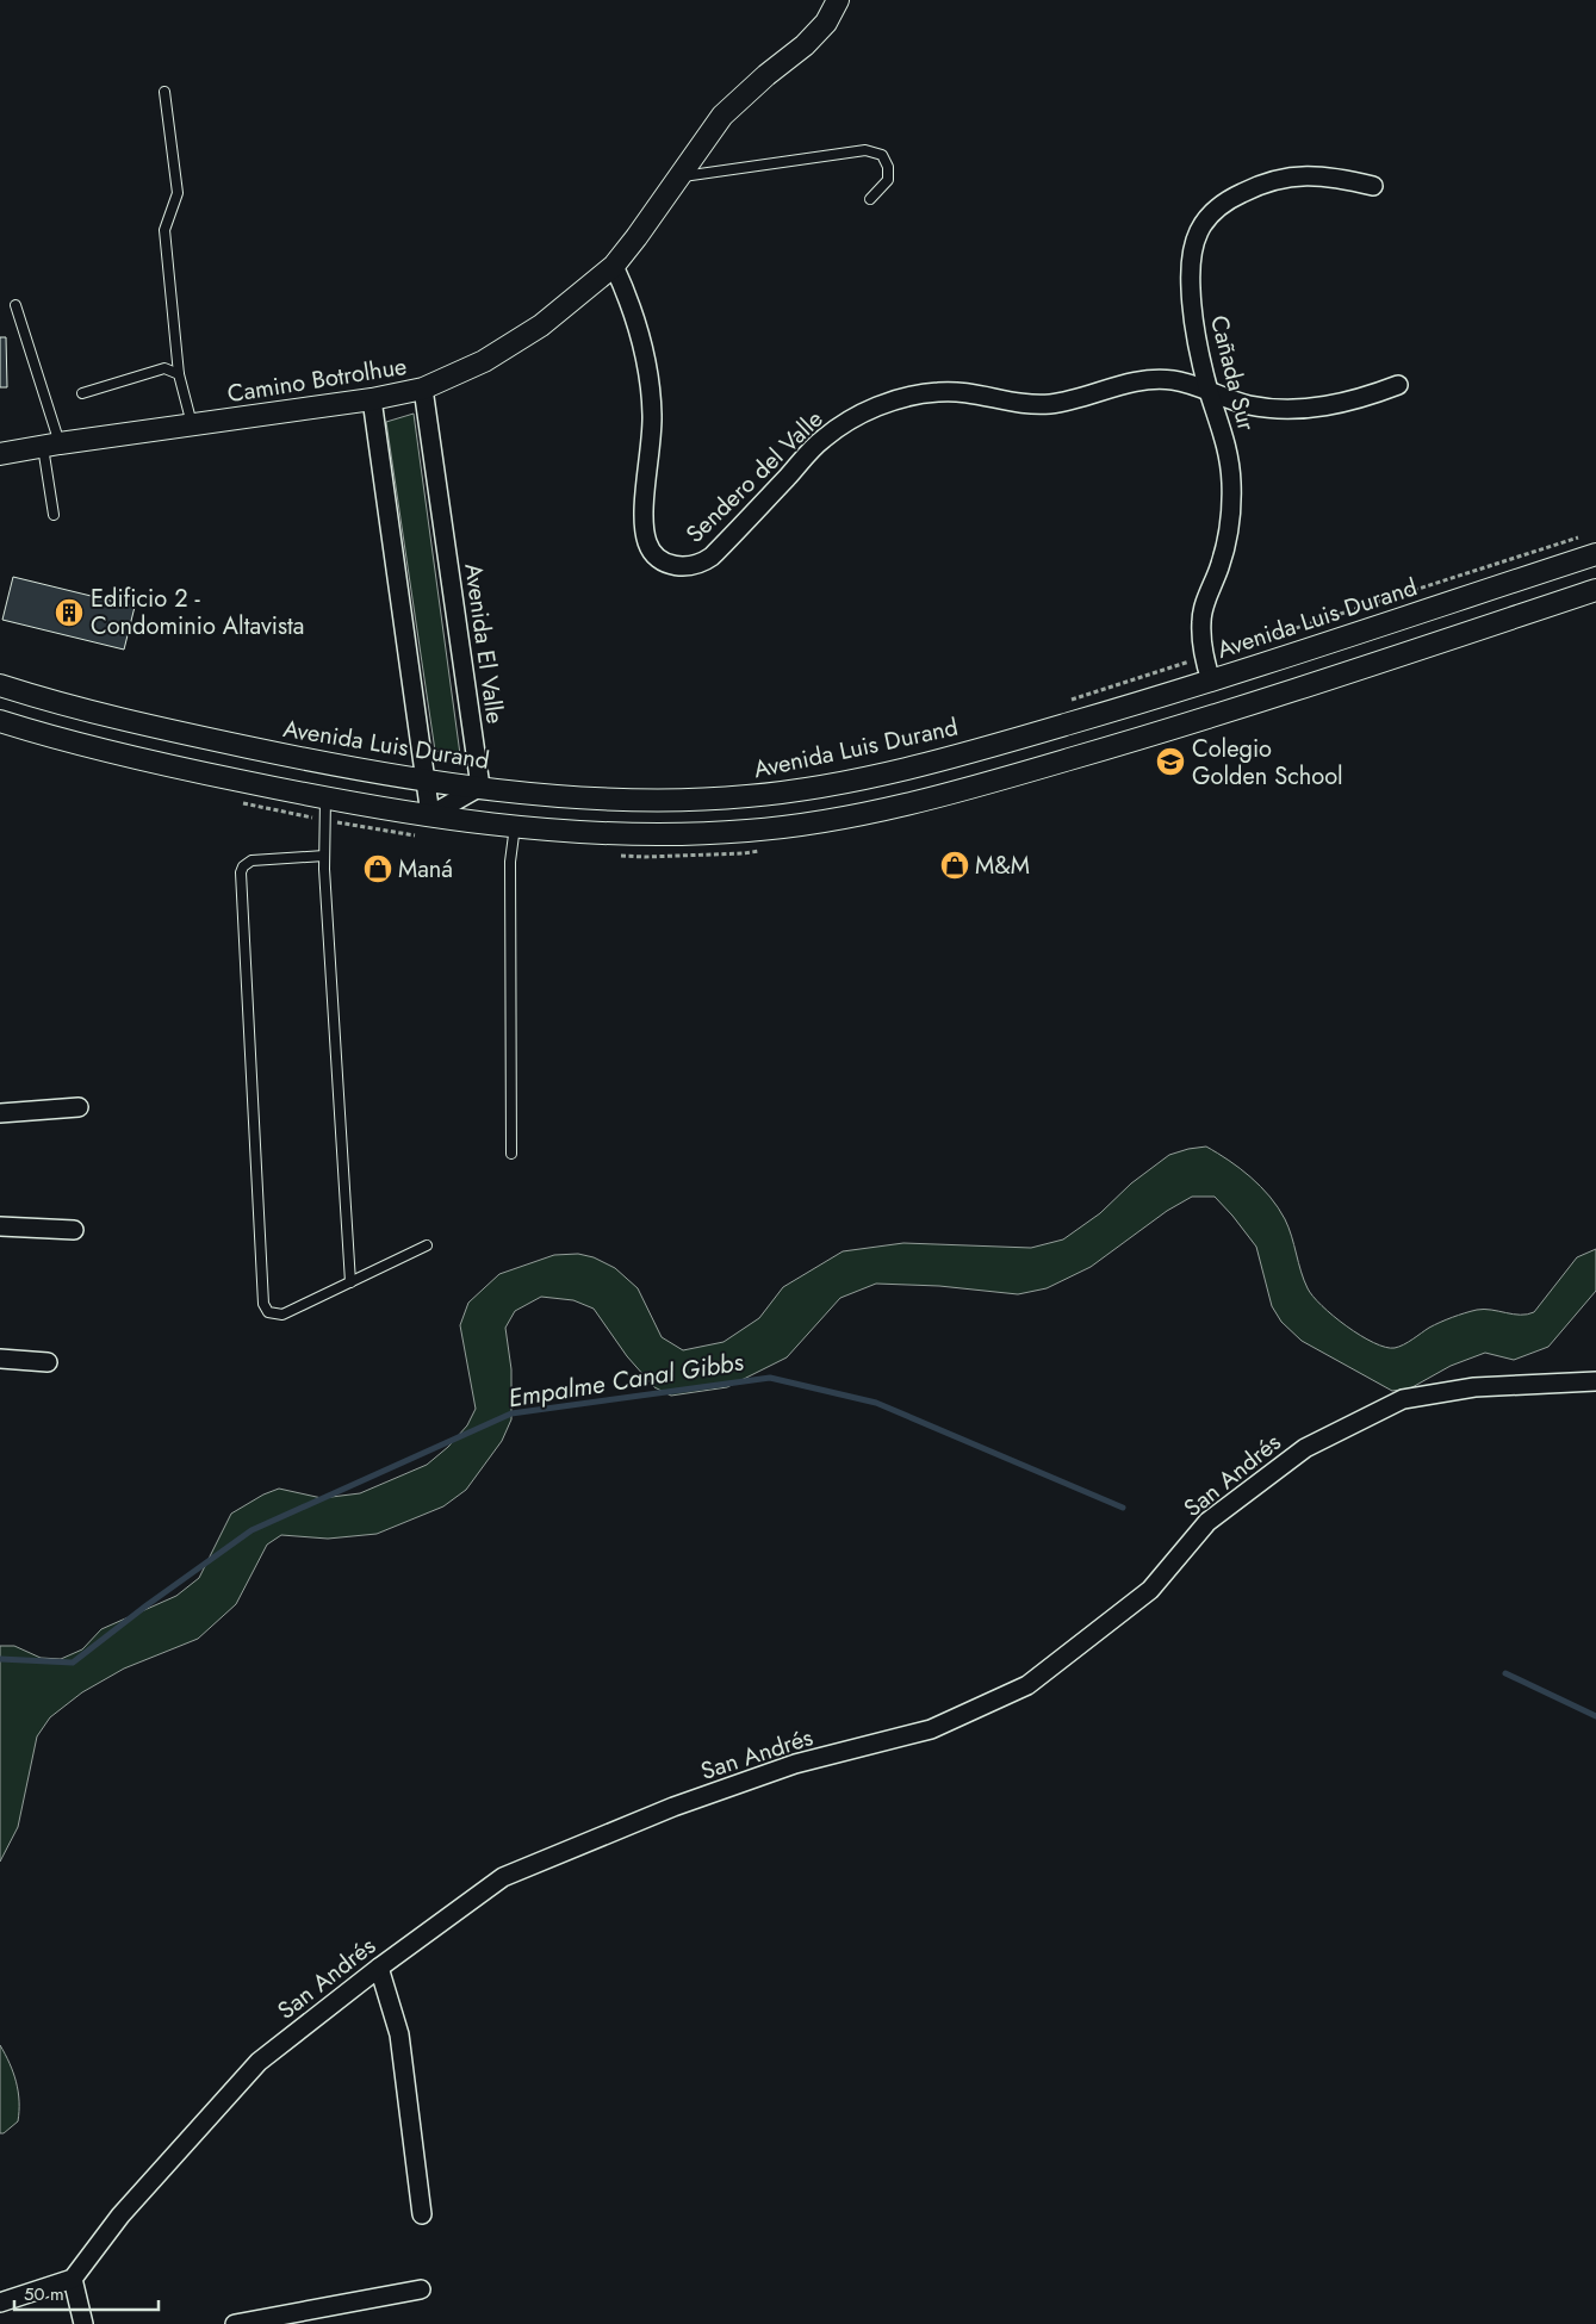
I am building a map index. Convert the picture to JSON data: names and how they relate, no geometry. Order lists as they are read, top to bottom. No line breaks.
{"streets":{"street":["Cañada Sur","Camino Botrolhue","Sendero del Valle","Avenida Luis Durand","Avenida El Valle","San Andrés"]},"crossings":[["Cañada Sur","Sendero del Valle"],["Cañada Sur","Avenida Luis Durand"],["Camino Botrolhue","Sendero del Valle"],["Camino Botrolhue","Avenida El Valle"],["Avenida Luis Durand","Avenida El Valle"]],"water":["Empalme Canal Gibbs"],"places":{"building":["Edificio 2 - Condominio Altavista"],"school or university":["Colegio Golden School"],"shop":["M&M","Maná"]},"scale_bar":"50 m"}
